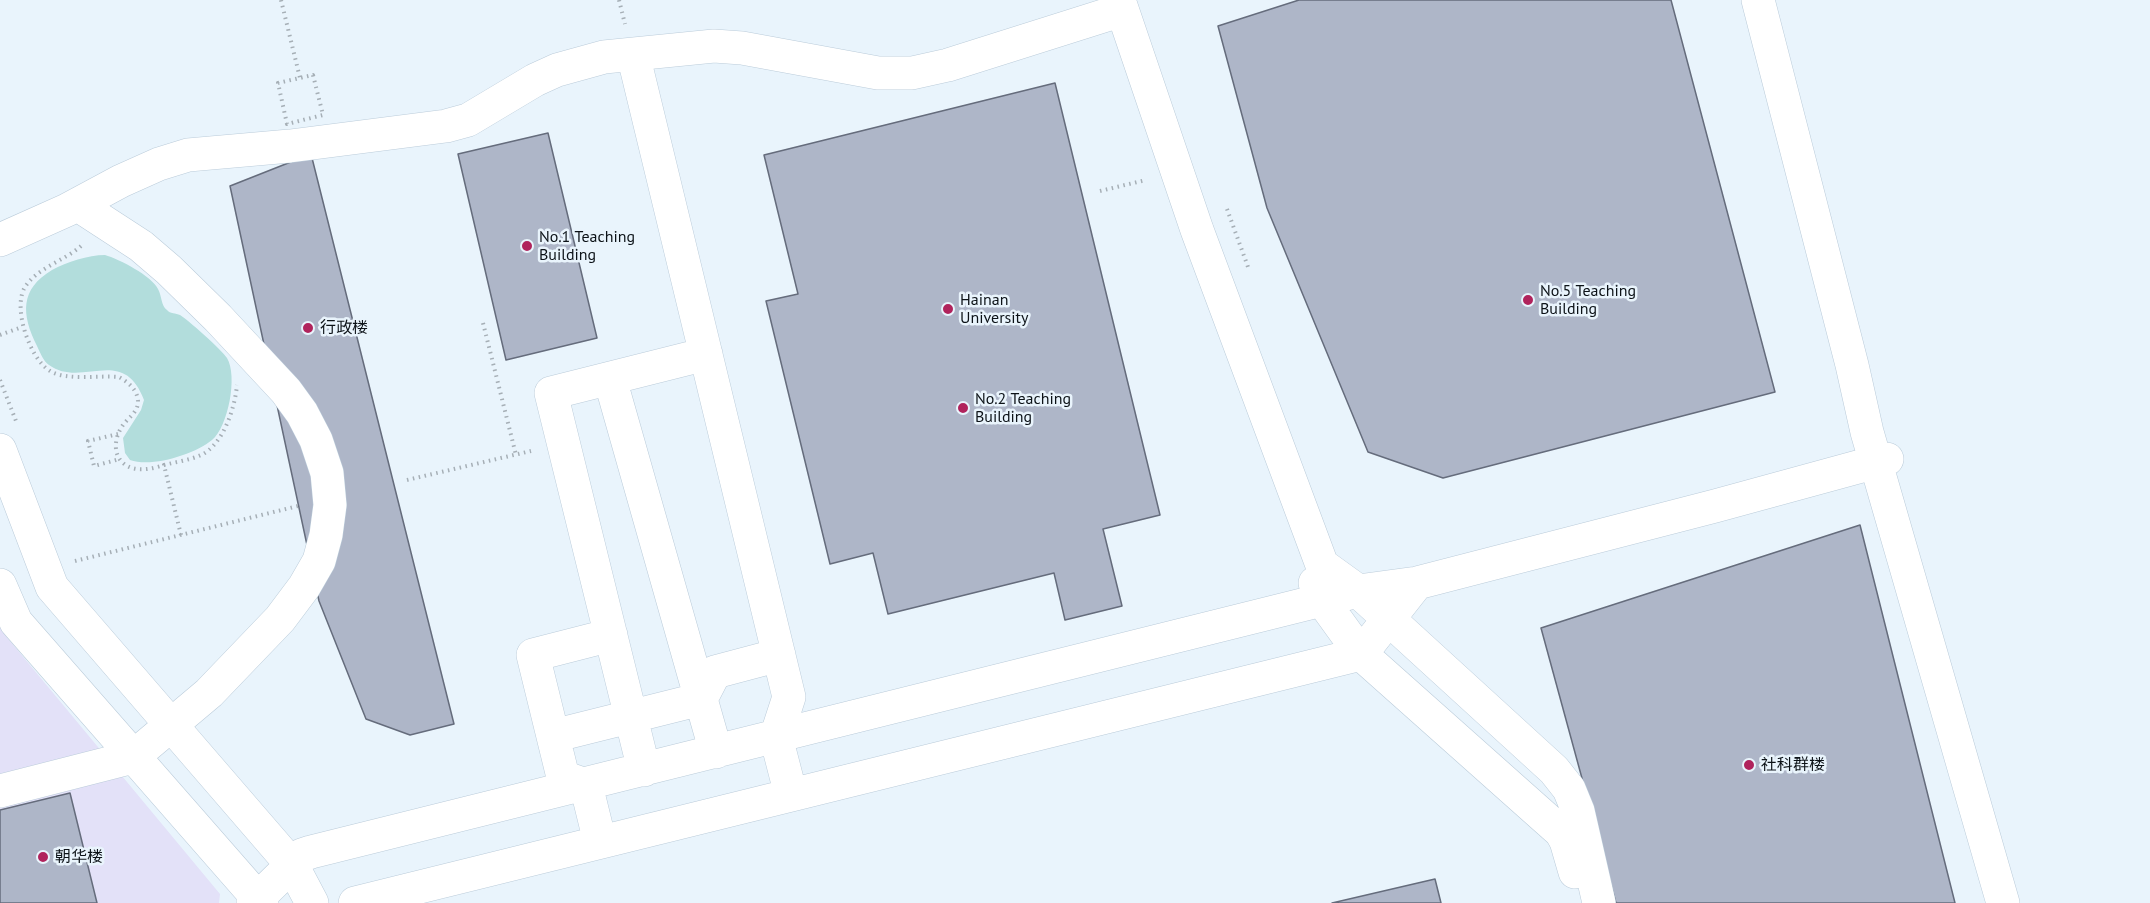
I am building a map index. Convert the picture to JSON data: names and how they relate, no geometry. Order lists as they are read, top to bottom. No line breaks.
{"places":["No.1 Teaching Building","No.5 Teaching Building","Hainan University","行政楼","No.2 Teaching Building","社科群楼","朝华楼"]}
